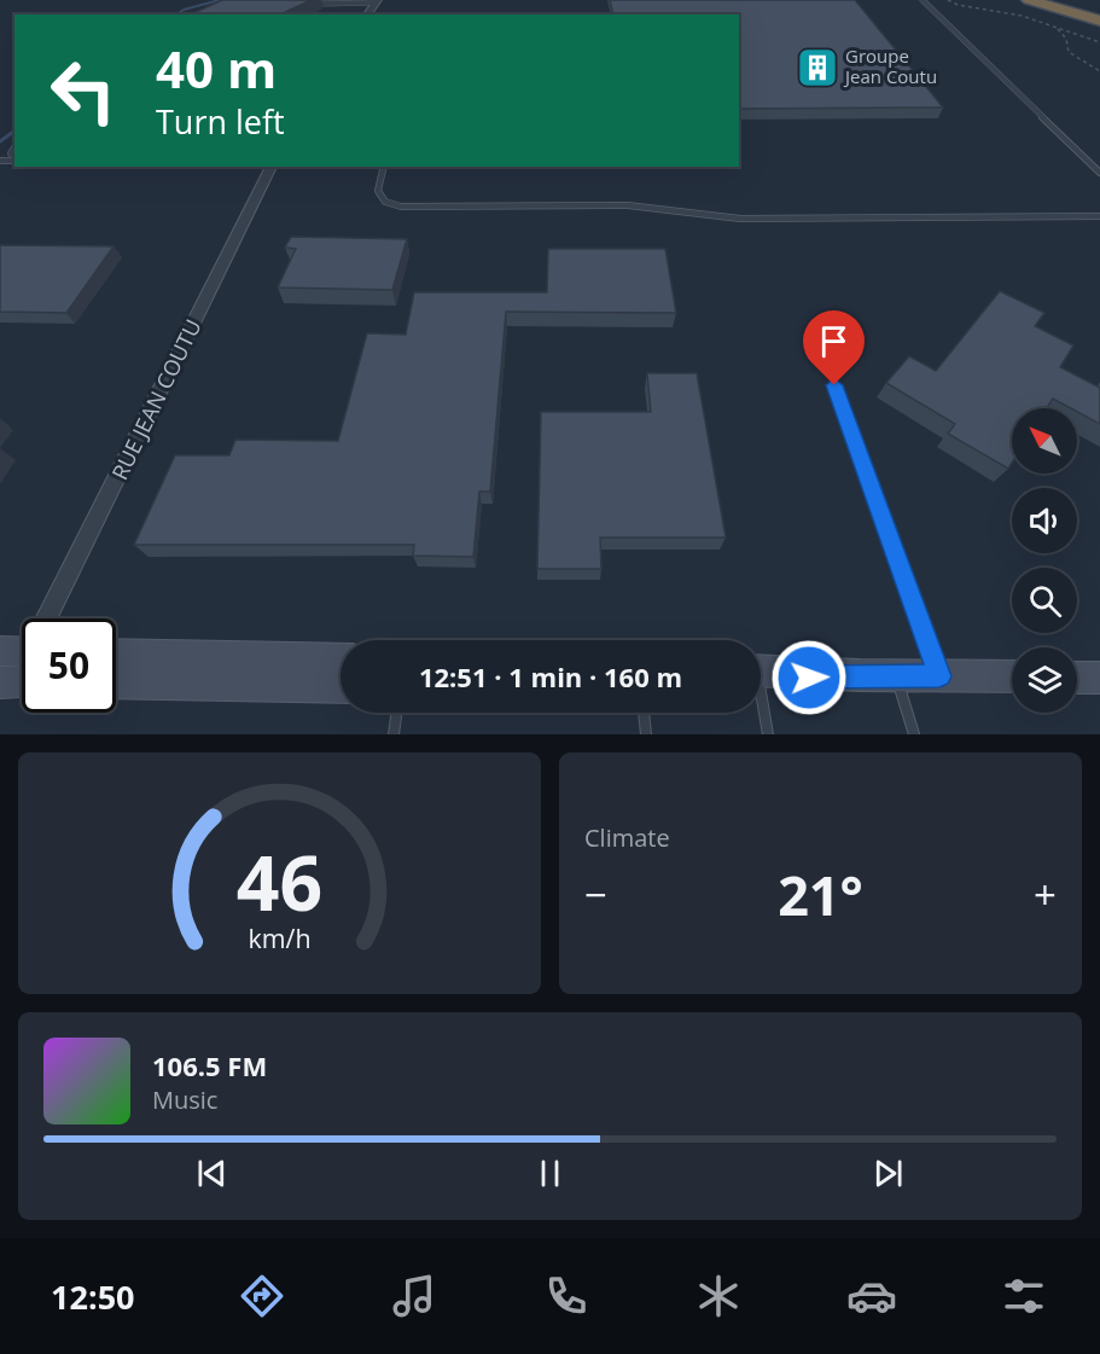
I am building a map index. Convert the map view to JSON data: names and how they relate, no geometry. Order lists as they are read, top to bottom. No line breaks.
{"streets":{"street":["RUE JEAN COUTU"]},"places":{"building":["Groupe Jean Coutu"]},"north":"top left","page":{"turn":["40 m","Turn left"],"limit":"50","trip":"12:51 · 1 min · 160 m","tile":"Climate","heat":["−","21°","+"],"song":["106.5 FM","Music"],"tabs":"12:50","gauge":["46","km/h"]}}
